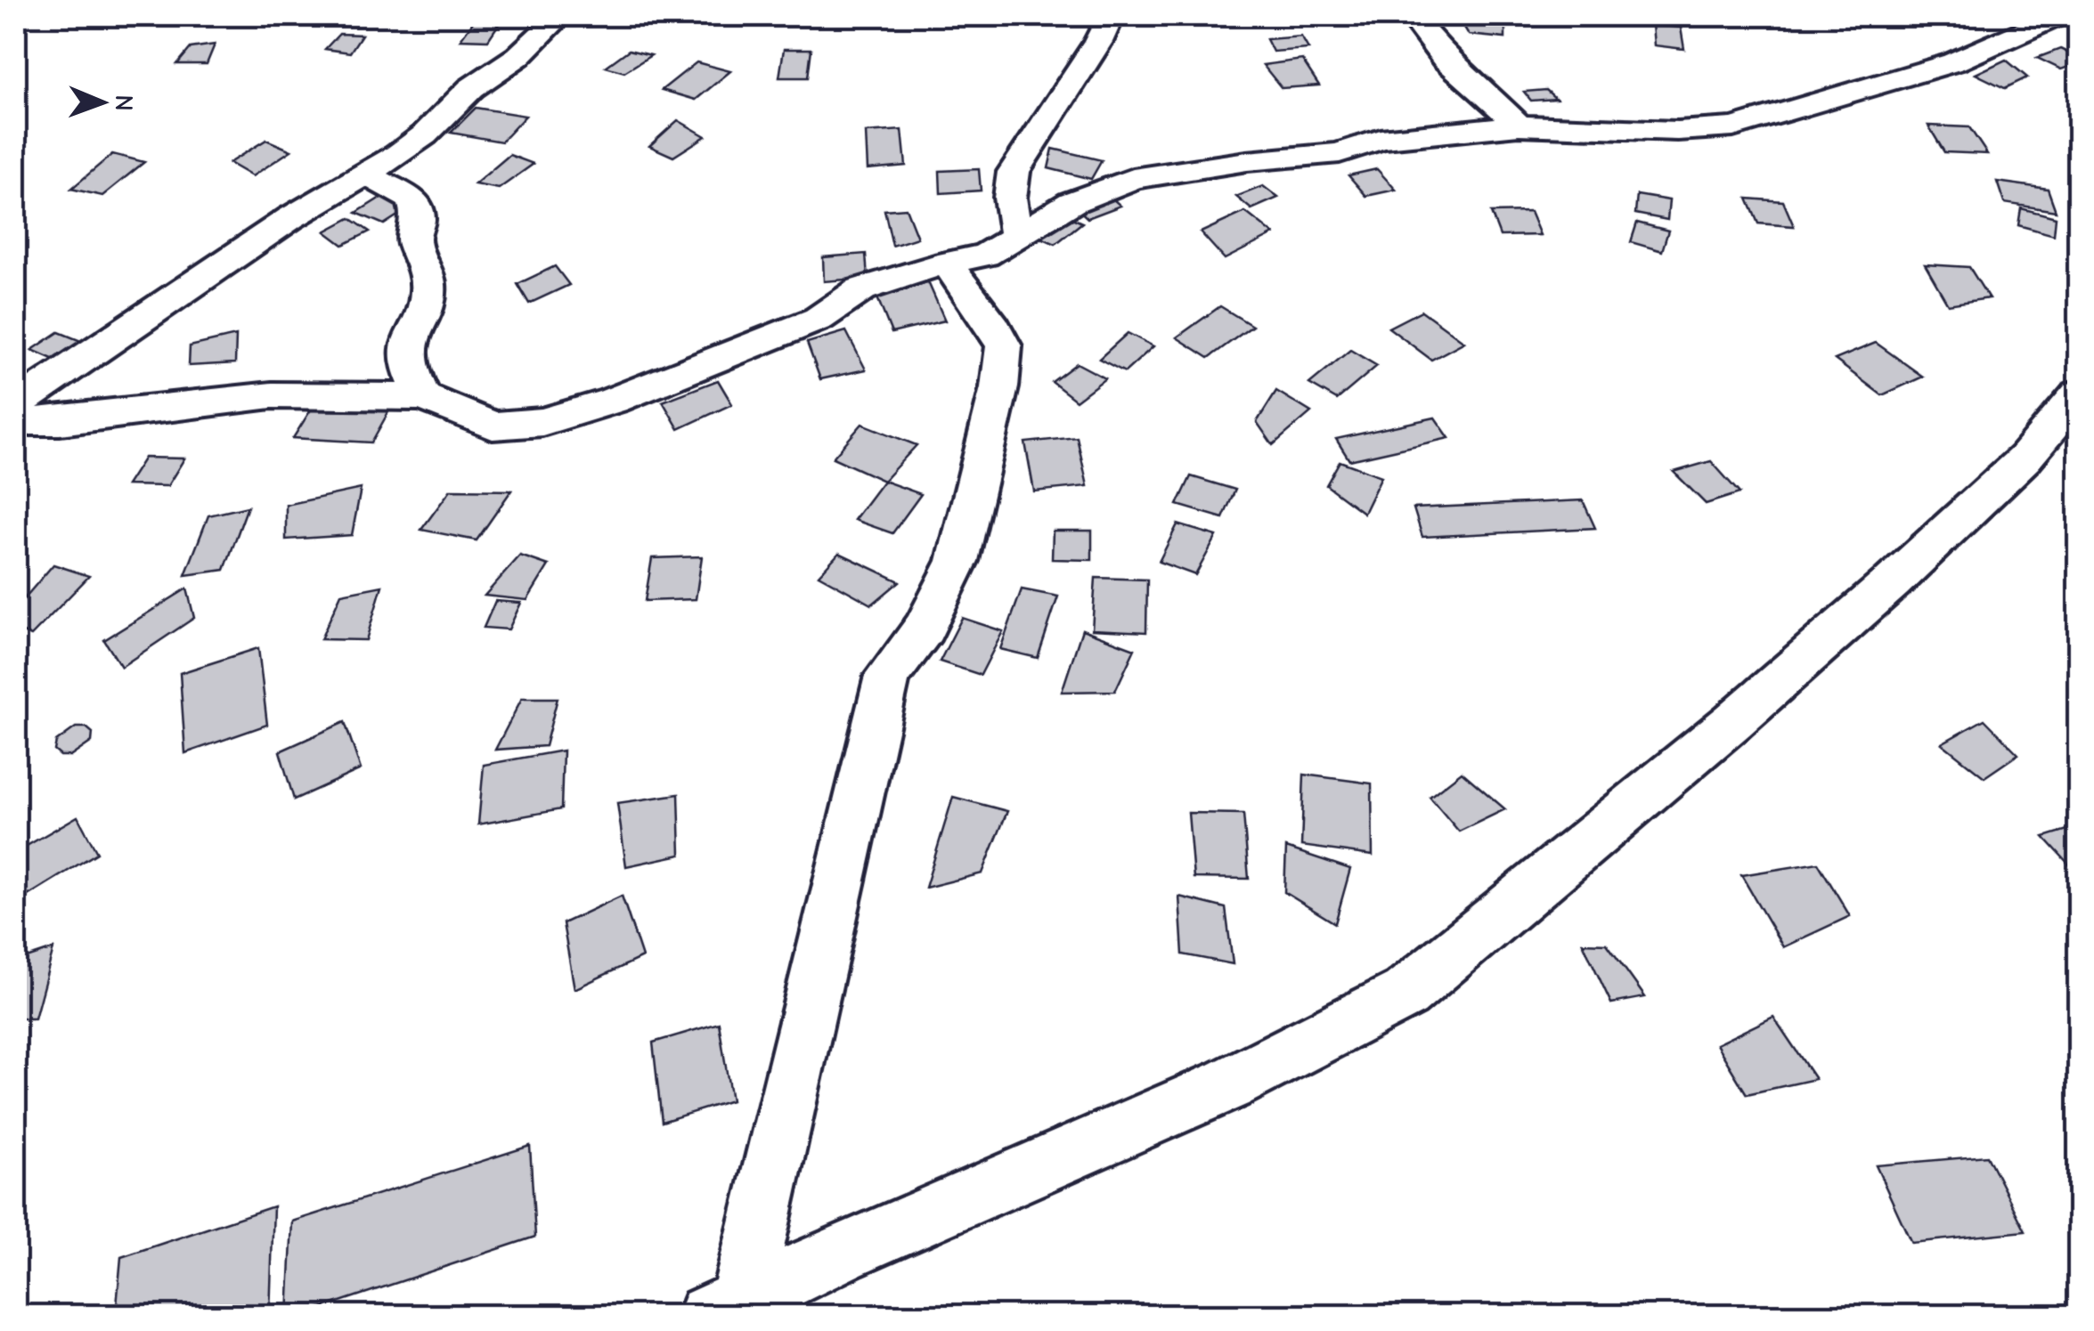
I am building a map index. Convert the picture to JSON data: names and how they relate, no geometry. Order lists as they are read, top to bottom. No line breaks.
{"north":"right"}
